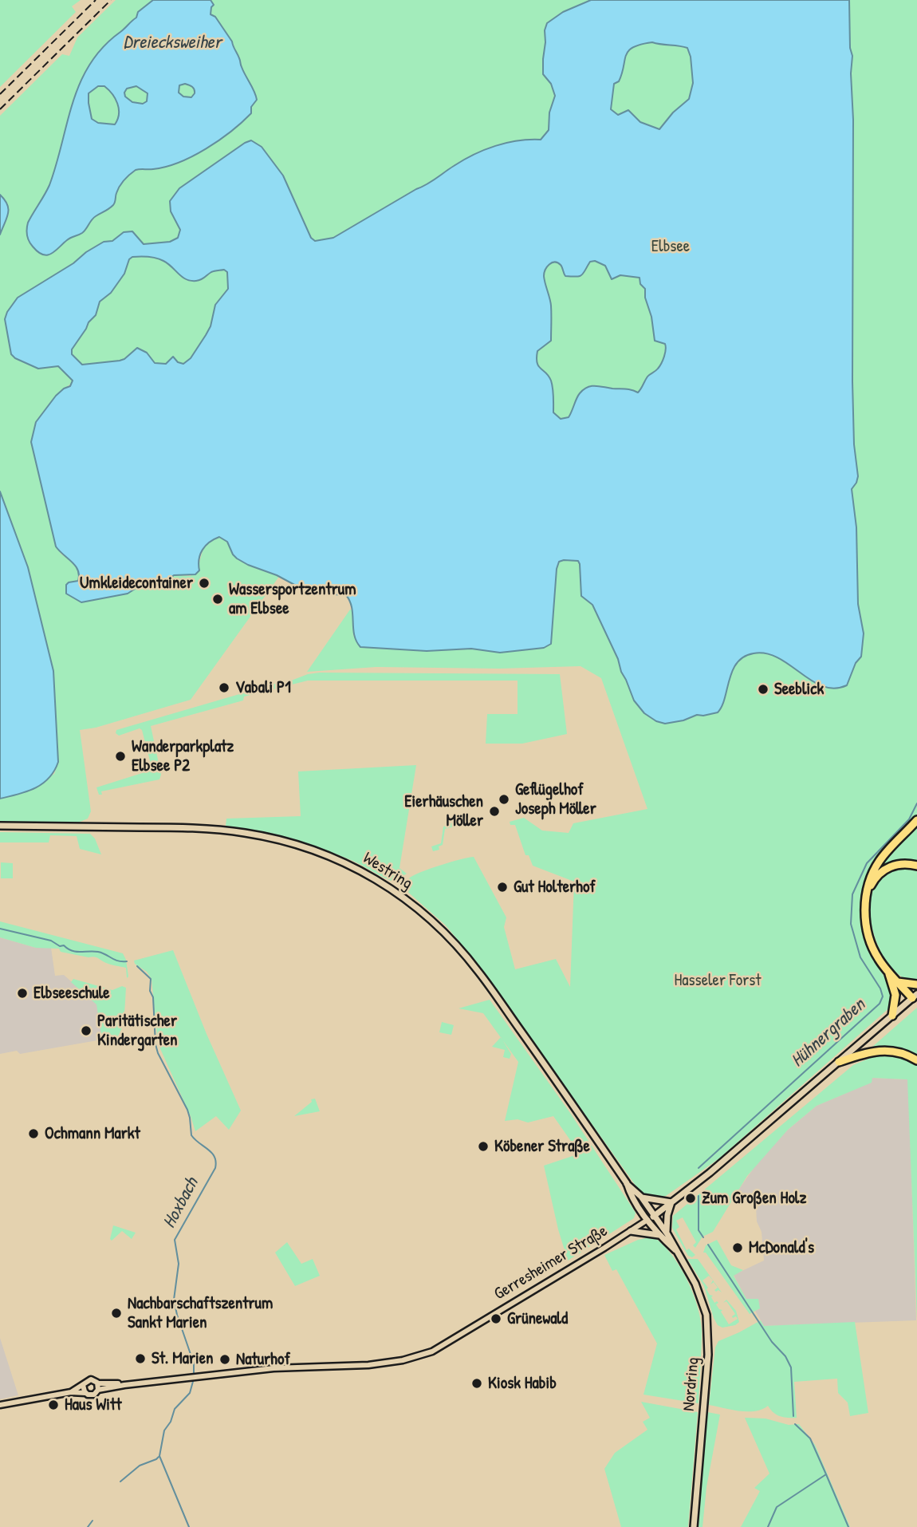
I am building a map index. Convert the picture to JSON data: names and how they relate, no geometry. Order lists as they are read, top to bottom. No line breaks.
{"streets":{"main road":["Westring","Gerresheimer Straße","Nordring"]},"crossings":[["Westring","Gerresheimer Straße"],["Westring","Nordring"],["Gerresheimer Straße","Nordring"]],"water":["Dreiecksweiher","Hühnergraben","Hoxbach"],"parks":["Elbsee","Hasseler Forst"],"places":["Umkleidecontainer","Wassersportzentrum am Elbsee","Vabali P1","Seeblick","Wanderparkplatz Elbsee P2","Geflügelhof Joseph Möller","Eierhäuschen Möller","Gut Holterhof","Elbseeschule","Paritätischer Kindergarten","Ochmann Markt","Köbener Straße","Zum Großen Holz","McDonald's","Nachbarschaftszentrum Sankt Marien","Grünewald","St. Marien","Naturhof","Kiosk Habib","Haus Witt"]}
